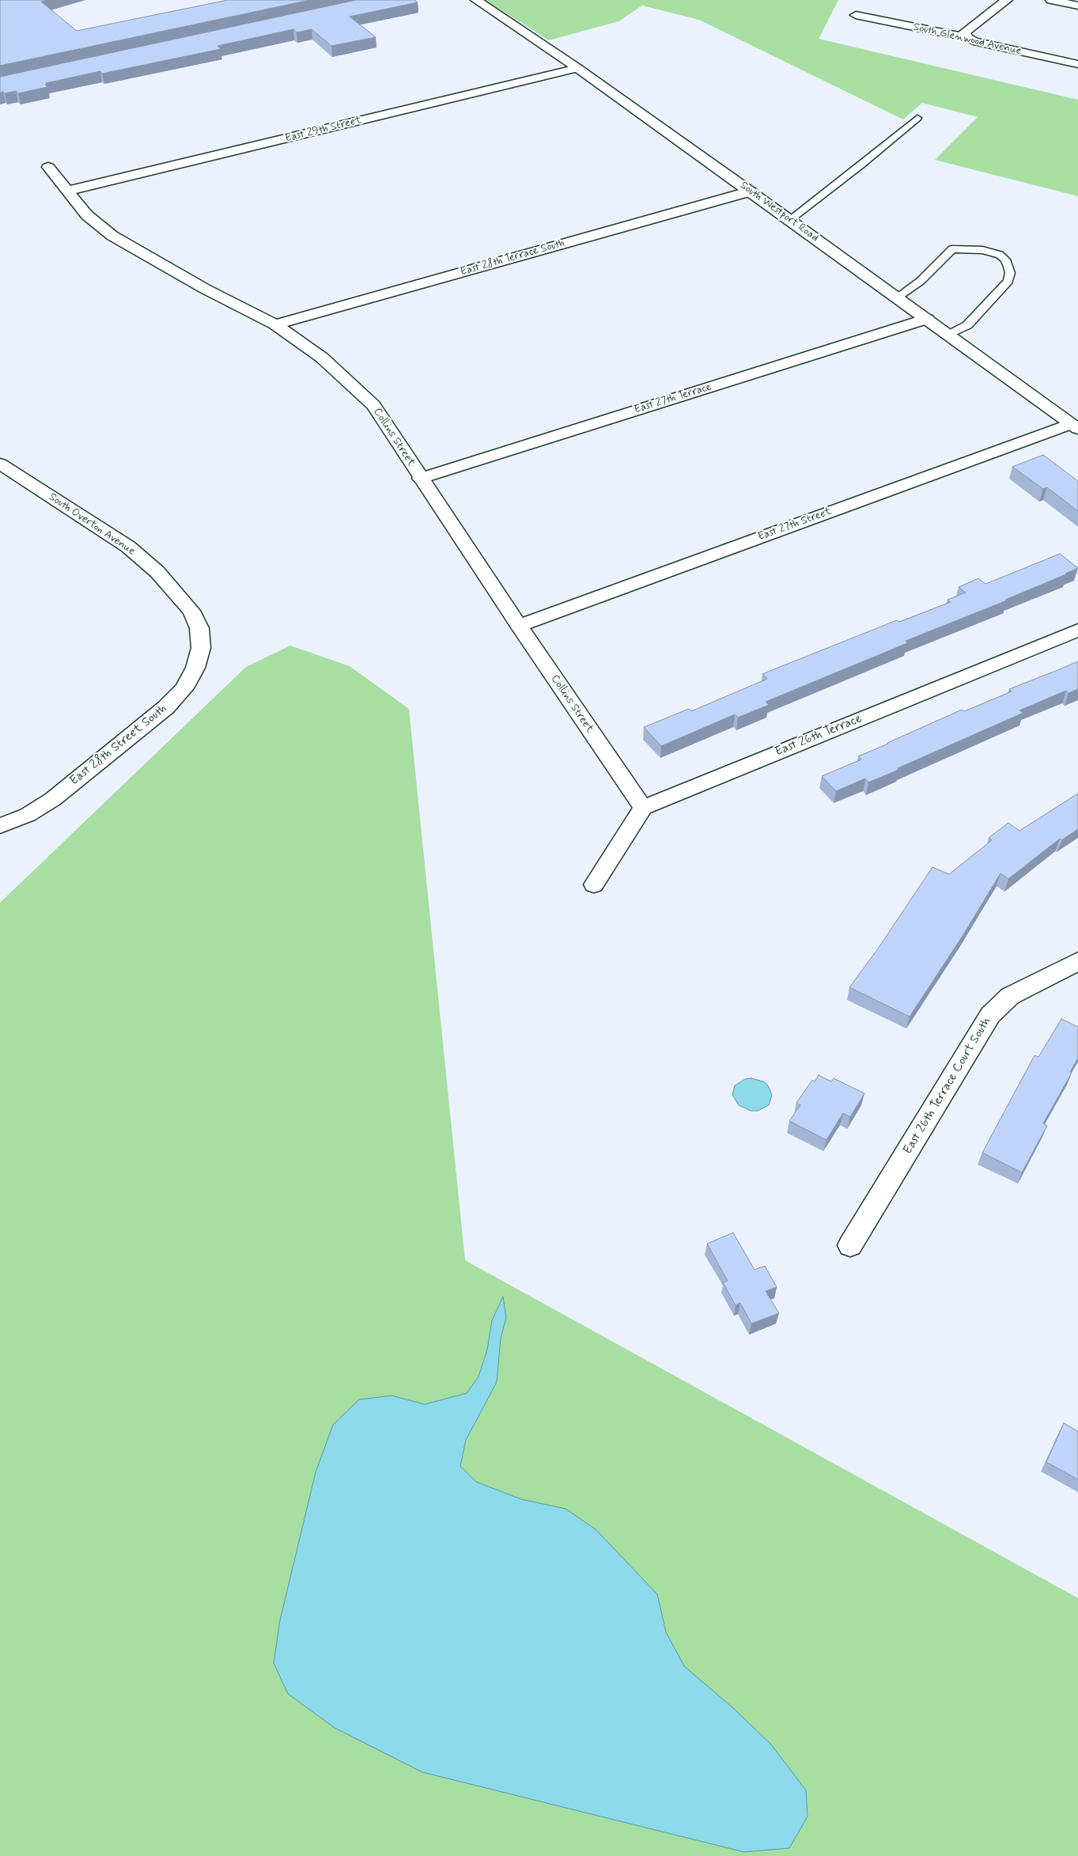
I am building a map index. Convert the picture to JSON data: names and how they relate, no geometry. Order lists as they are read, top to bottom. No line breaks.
{"streets":{"street":["South Glenwood Avenue","East 29th Street","South Westport Road","East 28th Terrace South","East 27th Terrace","Collins Street","South Overton Avenue","East 27th Street","East 26th Terrace","East 28th Street South","East 26th Terrace Court South"]},"crossings":[["East 29th Street","South Westport Road"],["East 29th Street","Collins Street"],["South Westport Road","East 28th Terrace South"],["South Westport Road","East 27th Terrace"],["South Westport Road","East 27th Street"],["East 28th Terrace South","Collins Street"],["East 27th Terrace","Collins Street"],["Collins Street","East 27th Street"],["Collins Street","East 26th Terrace"],["South Overton Avenue","East 28th Street South"]]}
